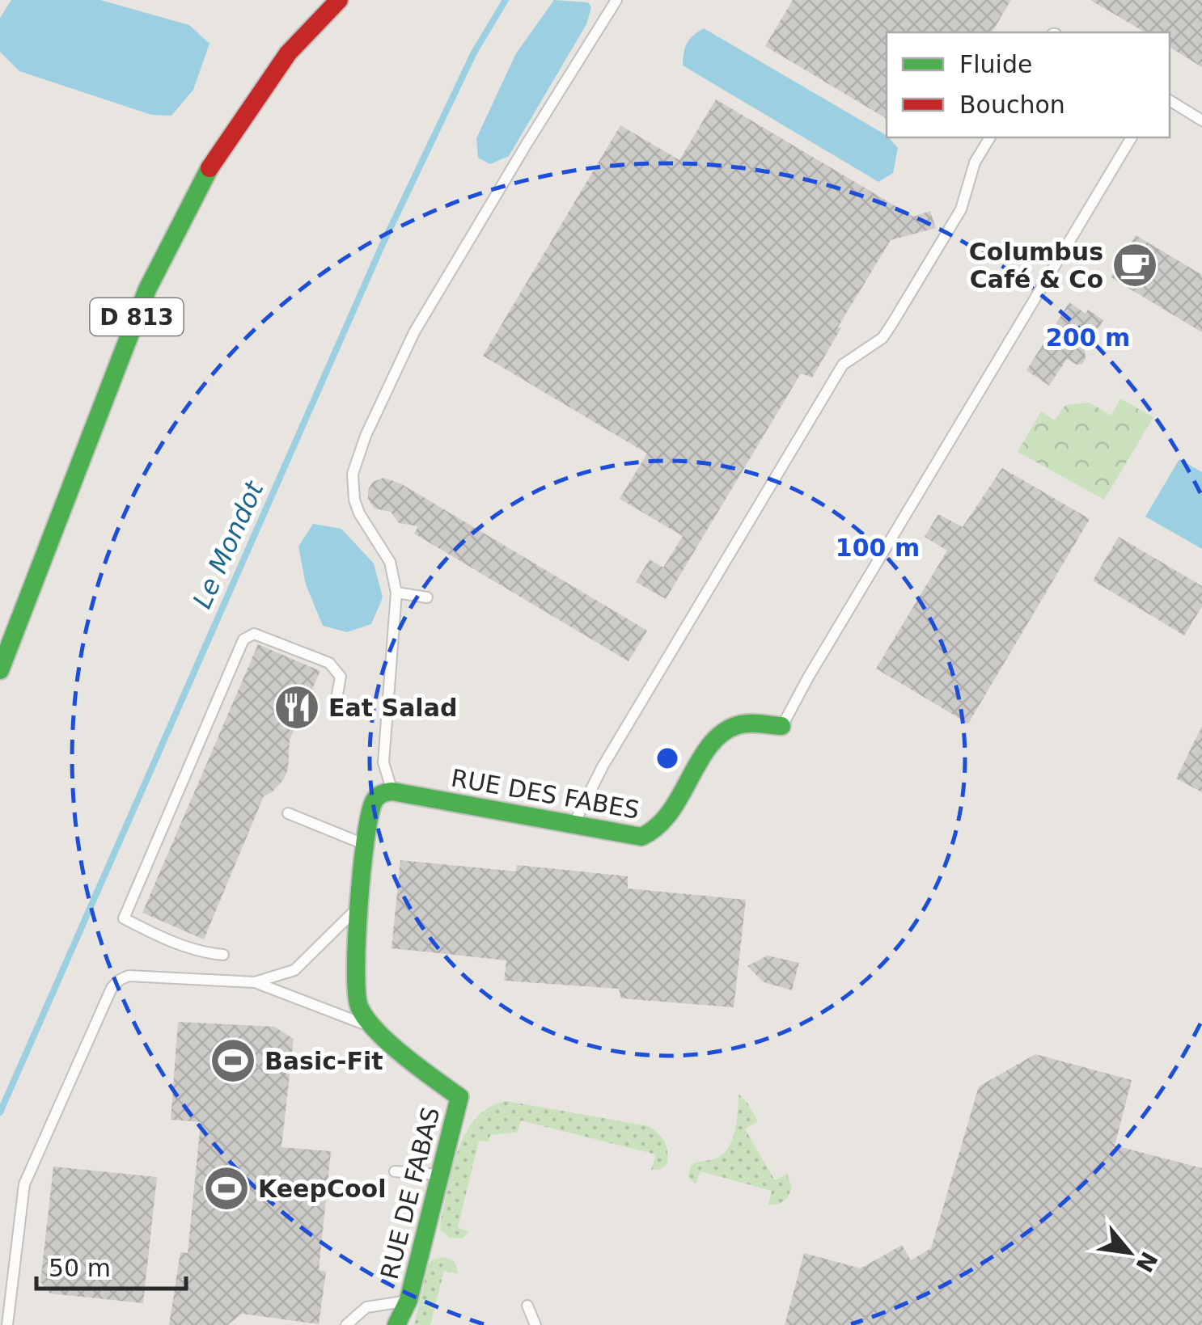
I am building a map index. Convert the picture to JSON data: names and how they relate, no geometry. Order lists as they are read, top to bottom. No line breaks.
{"streets":{"street":["D 813","RUE DES FABES","RUE DE FABAS"]},"crossings":[["RUE DES FABES","RUE DE FABAS"]],"water":["Le Mondot"],"places":{"cafe":["Columbus Café & Co"],"restaurant":["Eat Salad"],"sports":["Basic-Fit","KeepCool"]},"legend":["Fluide","Bouchon"],"scale_bar":"50 m","north":"bottom right","rings":["200 m","100 m"]}
